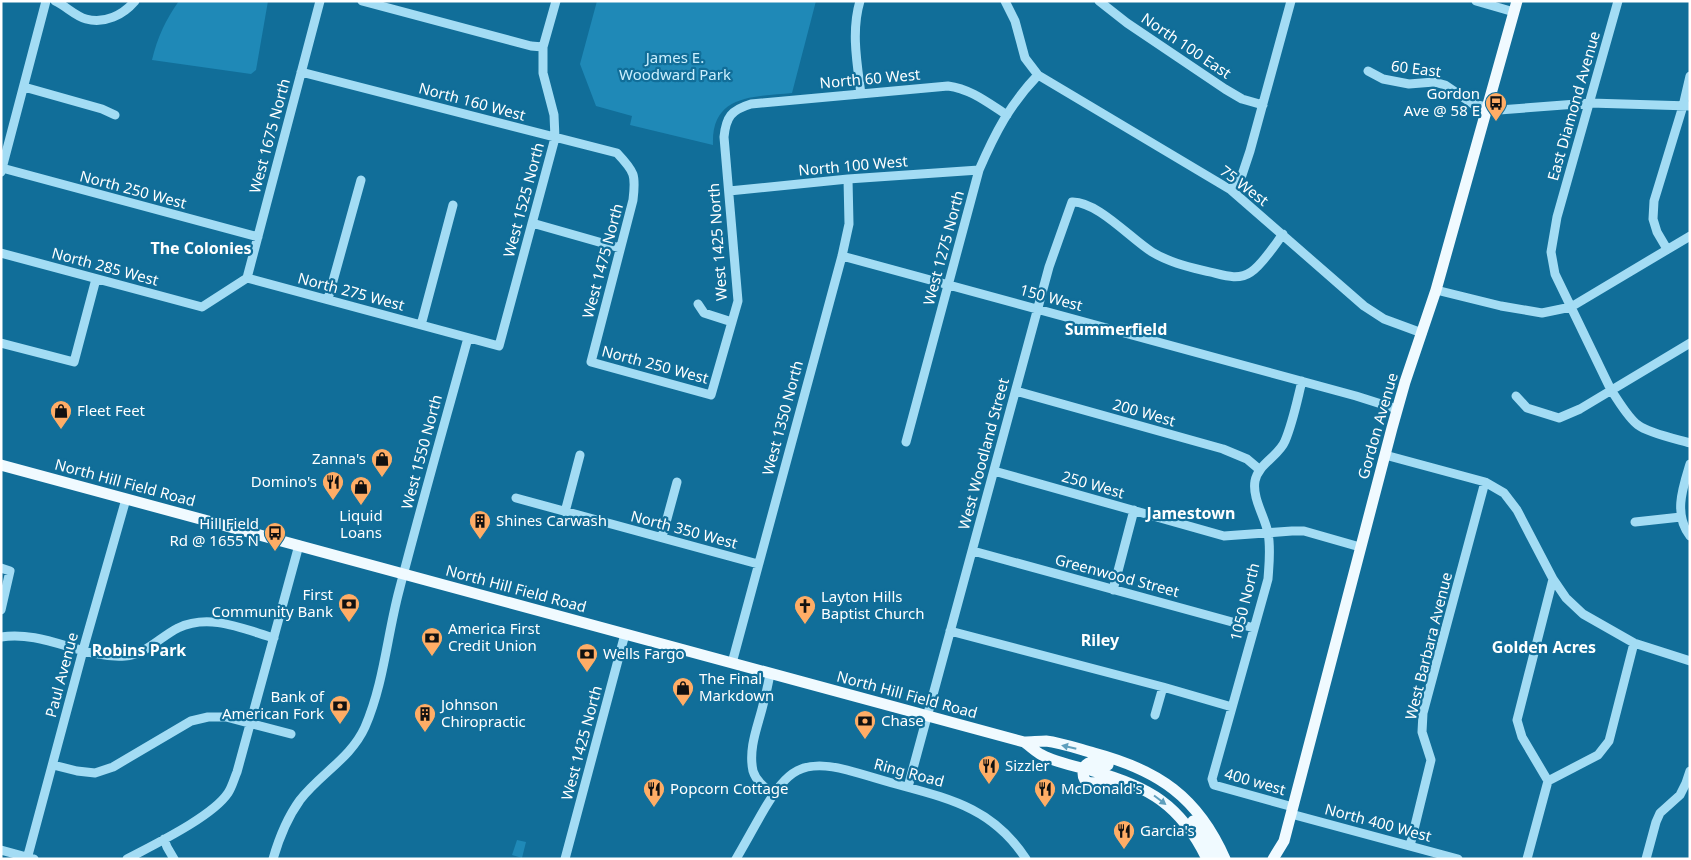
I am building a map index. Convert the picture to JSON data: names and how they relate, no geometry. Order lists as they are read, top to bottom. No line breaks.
{"streets":{"main road":["Gordon Avenue","North Hill Field Road"],"street":["North 100 East","60 East","North 60 West","North 160 West","East Diamond Avenue","West 1675 North","North 100 West","75 West","North 250 West","West 1525 North","West 1425 North","West 1275 North","West 1475 North","North 285 West","North 275 West","150 West","200 West","West 1350 North","West 1550 North","West Woodland Street","250 West","North 350 West","Greenwood Street","1050 North","West Barbara Avenue","Paul Avenue","Ring Road","400 west","North 400 West"]},"crossings":[["60 East","East Diamond Avenue"],["60 East","Gordon Avenue"],["North 60 West","West 1425 North"],["North 60 West","West 1275 North"],["North 160 West","West 1675 North"],["North 160 West","West 1525 North"],["North 160 West","West 1475 North"],["West 1675 North","North 250 West"],["West 1675 North","North 285 West"],["West 1675 North","North 275 West"],["North 100 West","West 1425 North"],["North 100 West","West 1275 North"],["North 100 West","West 1350 North"],["75 West","West 1275 North"],["75 West","Gordon Avenue"],["75 West","West Woodland Street"],["North 250 West","West 1425 North"],["North 250 West","West 1475 North"],["West 1525 North","North 275 West"],["West 1425 North","North Hill Field Road"],["West 1275 North","150 West"],["North 285 West","North 275 West"],["North 275 West","West 1550 North"],["150 West","West 1350 North"],["150 West","Gordon Avenue"],["150 West","West Woodland Street"],["200 West","West Woodland Street"],["200 West","1050 North"],["West 1350 North","North Hill Field Road"],["West 1350 North","North 350 West"],["Gordon Avenue","250 West"],["Gordon Avenue","400 west"],["Gordon Avenue","North 400 West"],["West 1550 North","North Hill Field Road"],["West Woodland Street","North Hill Field Road"],["West Woodland Street","250 West"],["West Woodland Street","Greenwood Street"],["West Woodland Street","Ring Road"],["North Hill Field Road","Paul Avenue"],["250 West","1050 North"],["Greenwood Street","1050 North"],["1050 North","400 west"],["West Barbara Avenue","North 400 West"],["400 west","North 400 West"]],"districts":["The Colonies","Summerfield","Jamestown","Riley","Golden Acres","Robins Park"],"parks":["James E. Woodward Park"],"places":{"bus stop":["Gordon Ave @ 58 E","Hill Field Rd @ 1655 N"],"shop":["Fleet Feet","Zanna's","Liquid Loans","The Final Markdown"],"restaurant":["Domino's","Sizzler","Popcorn Cottage","McDonald's","Garcia's"],"building":["Shines Carwash","Johnson Chiropractic"],"bank":["First Community Bank","America First Credit Union","Wells Fargo","Bank of American Fork","Chase"],"church":["Layton Hills Baptist Church"]}}
